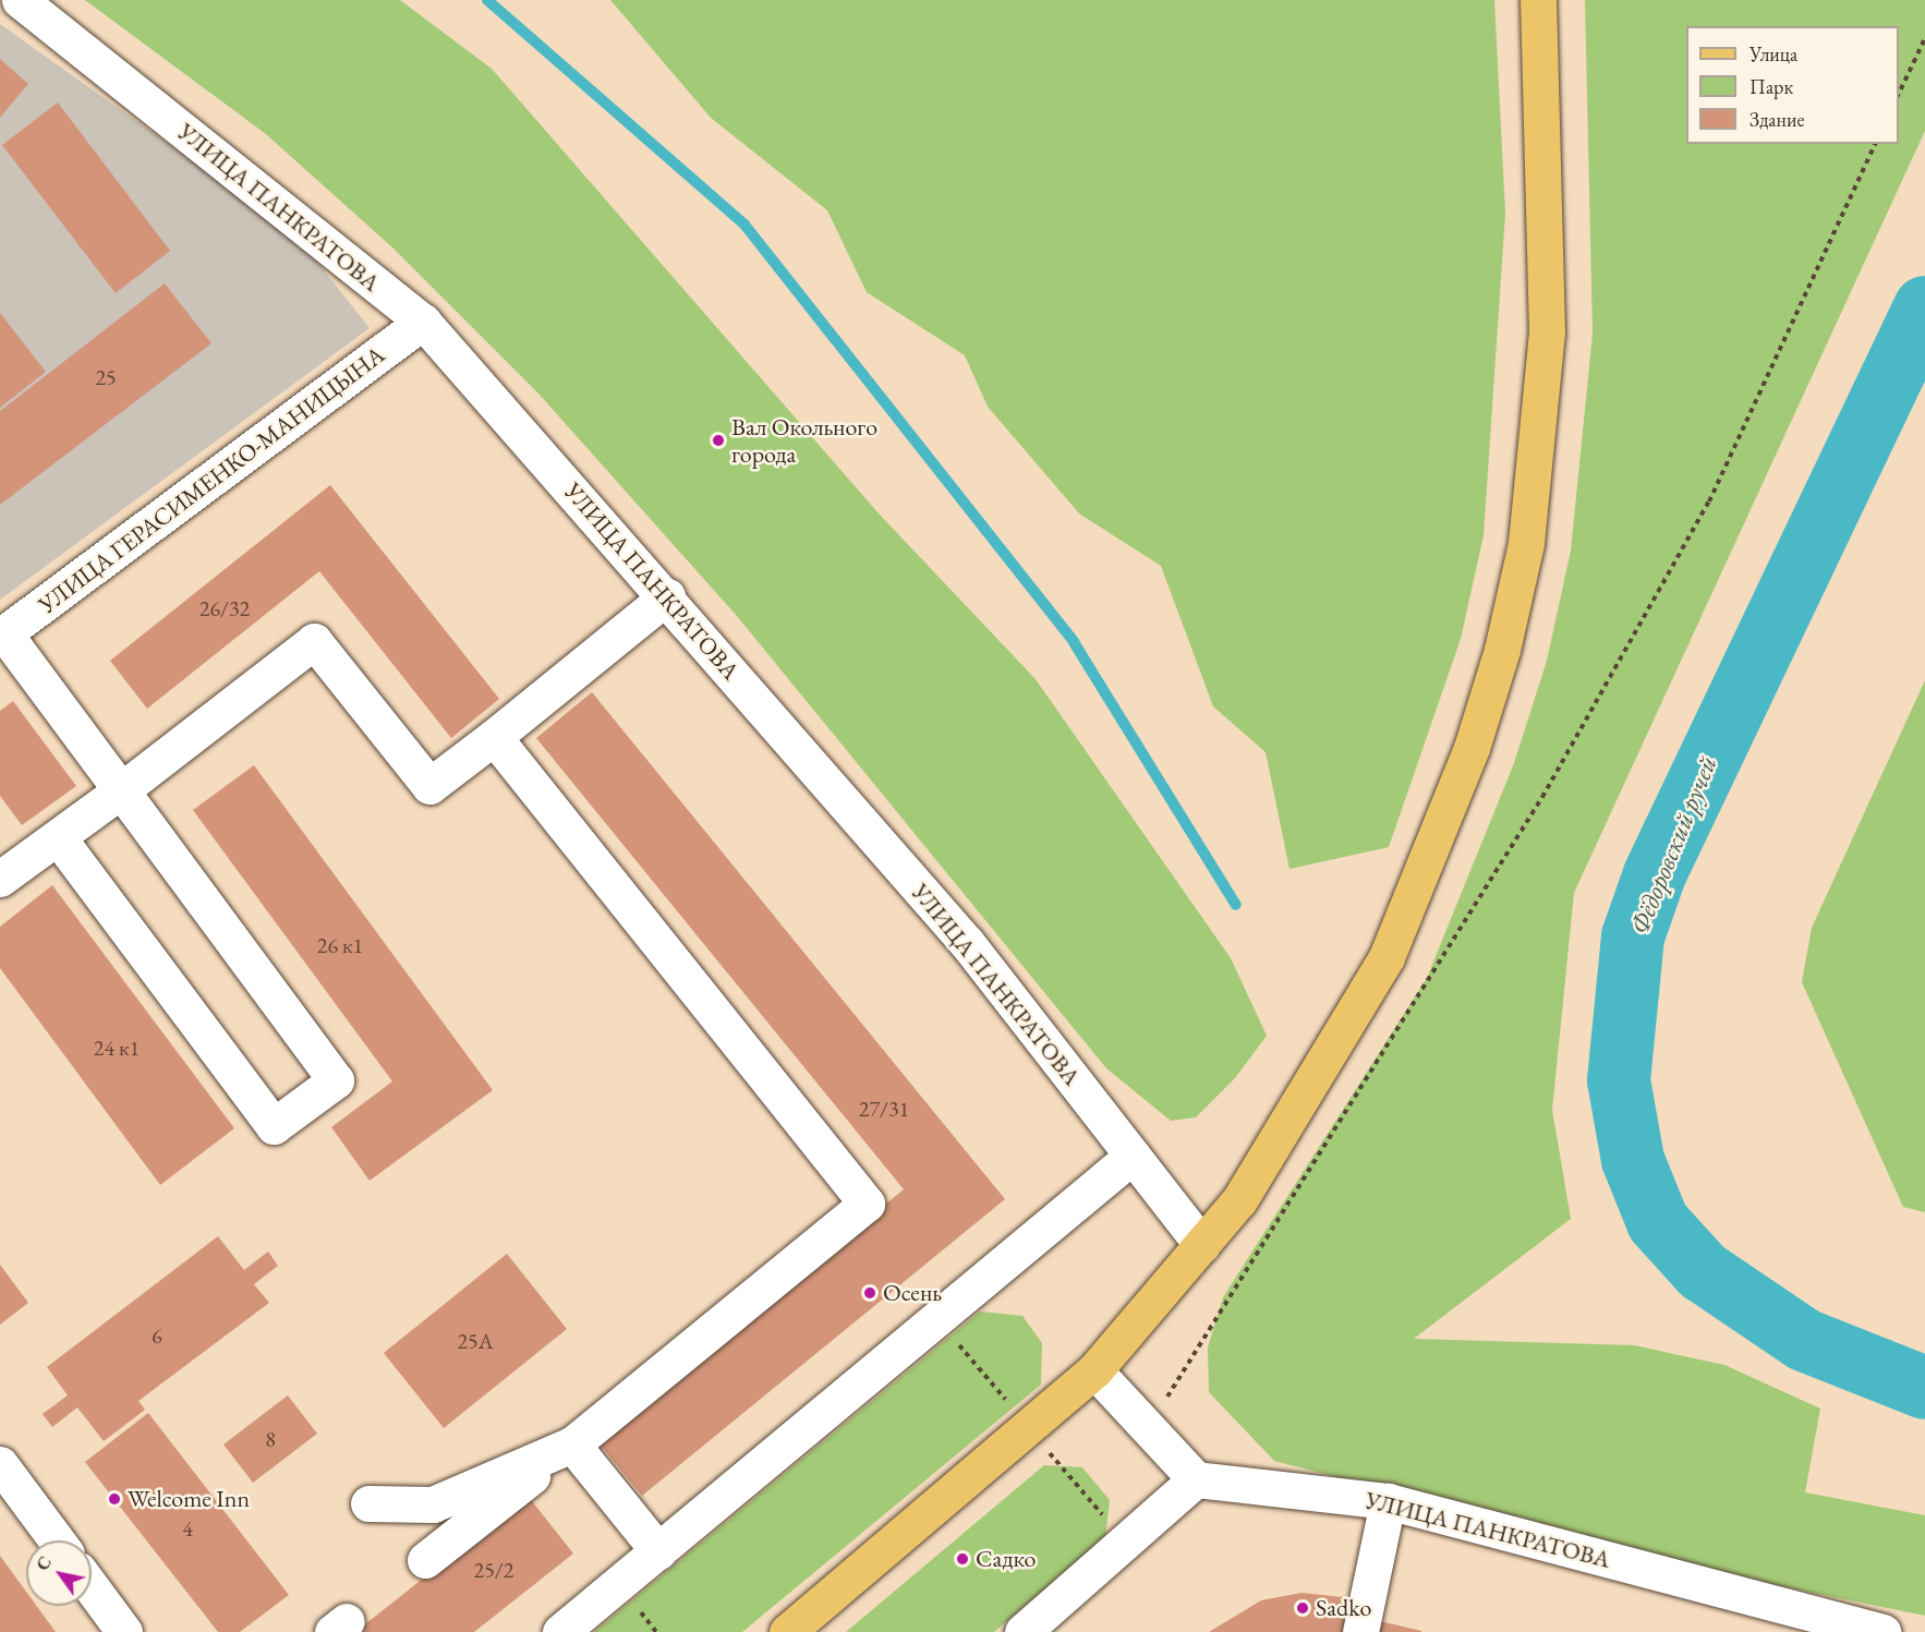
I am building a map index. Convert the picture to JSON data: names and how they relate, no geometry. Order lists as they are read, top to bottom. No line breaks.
{"streets":{"street":["УЛИЦА ПАНКРАТОВА","УЛИЦА ГЕРАСИМЕНКО-МАНИЦЫНА"]},"crossings":[["УЛИЦА ПАНКРАТОВА","УЛИЦА ГЕРАСИМЕНКО-МАНИЦЫНА"]],"water":["Фёдоровский ручей"],"places":["Вал Окольного города","Осень","Welcome Inn","Садко","Sadko"],"house_numbers":["25","26/32","26 к1","24 к1","27/31","6","25А","8","4","25/2"],"legend":["Улица","Парк","Здание"],"north":"top left"}
